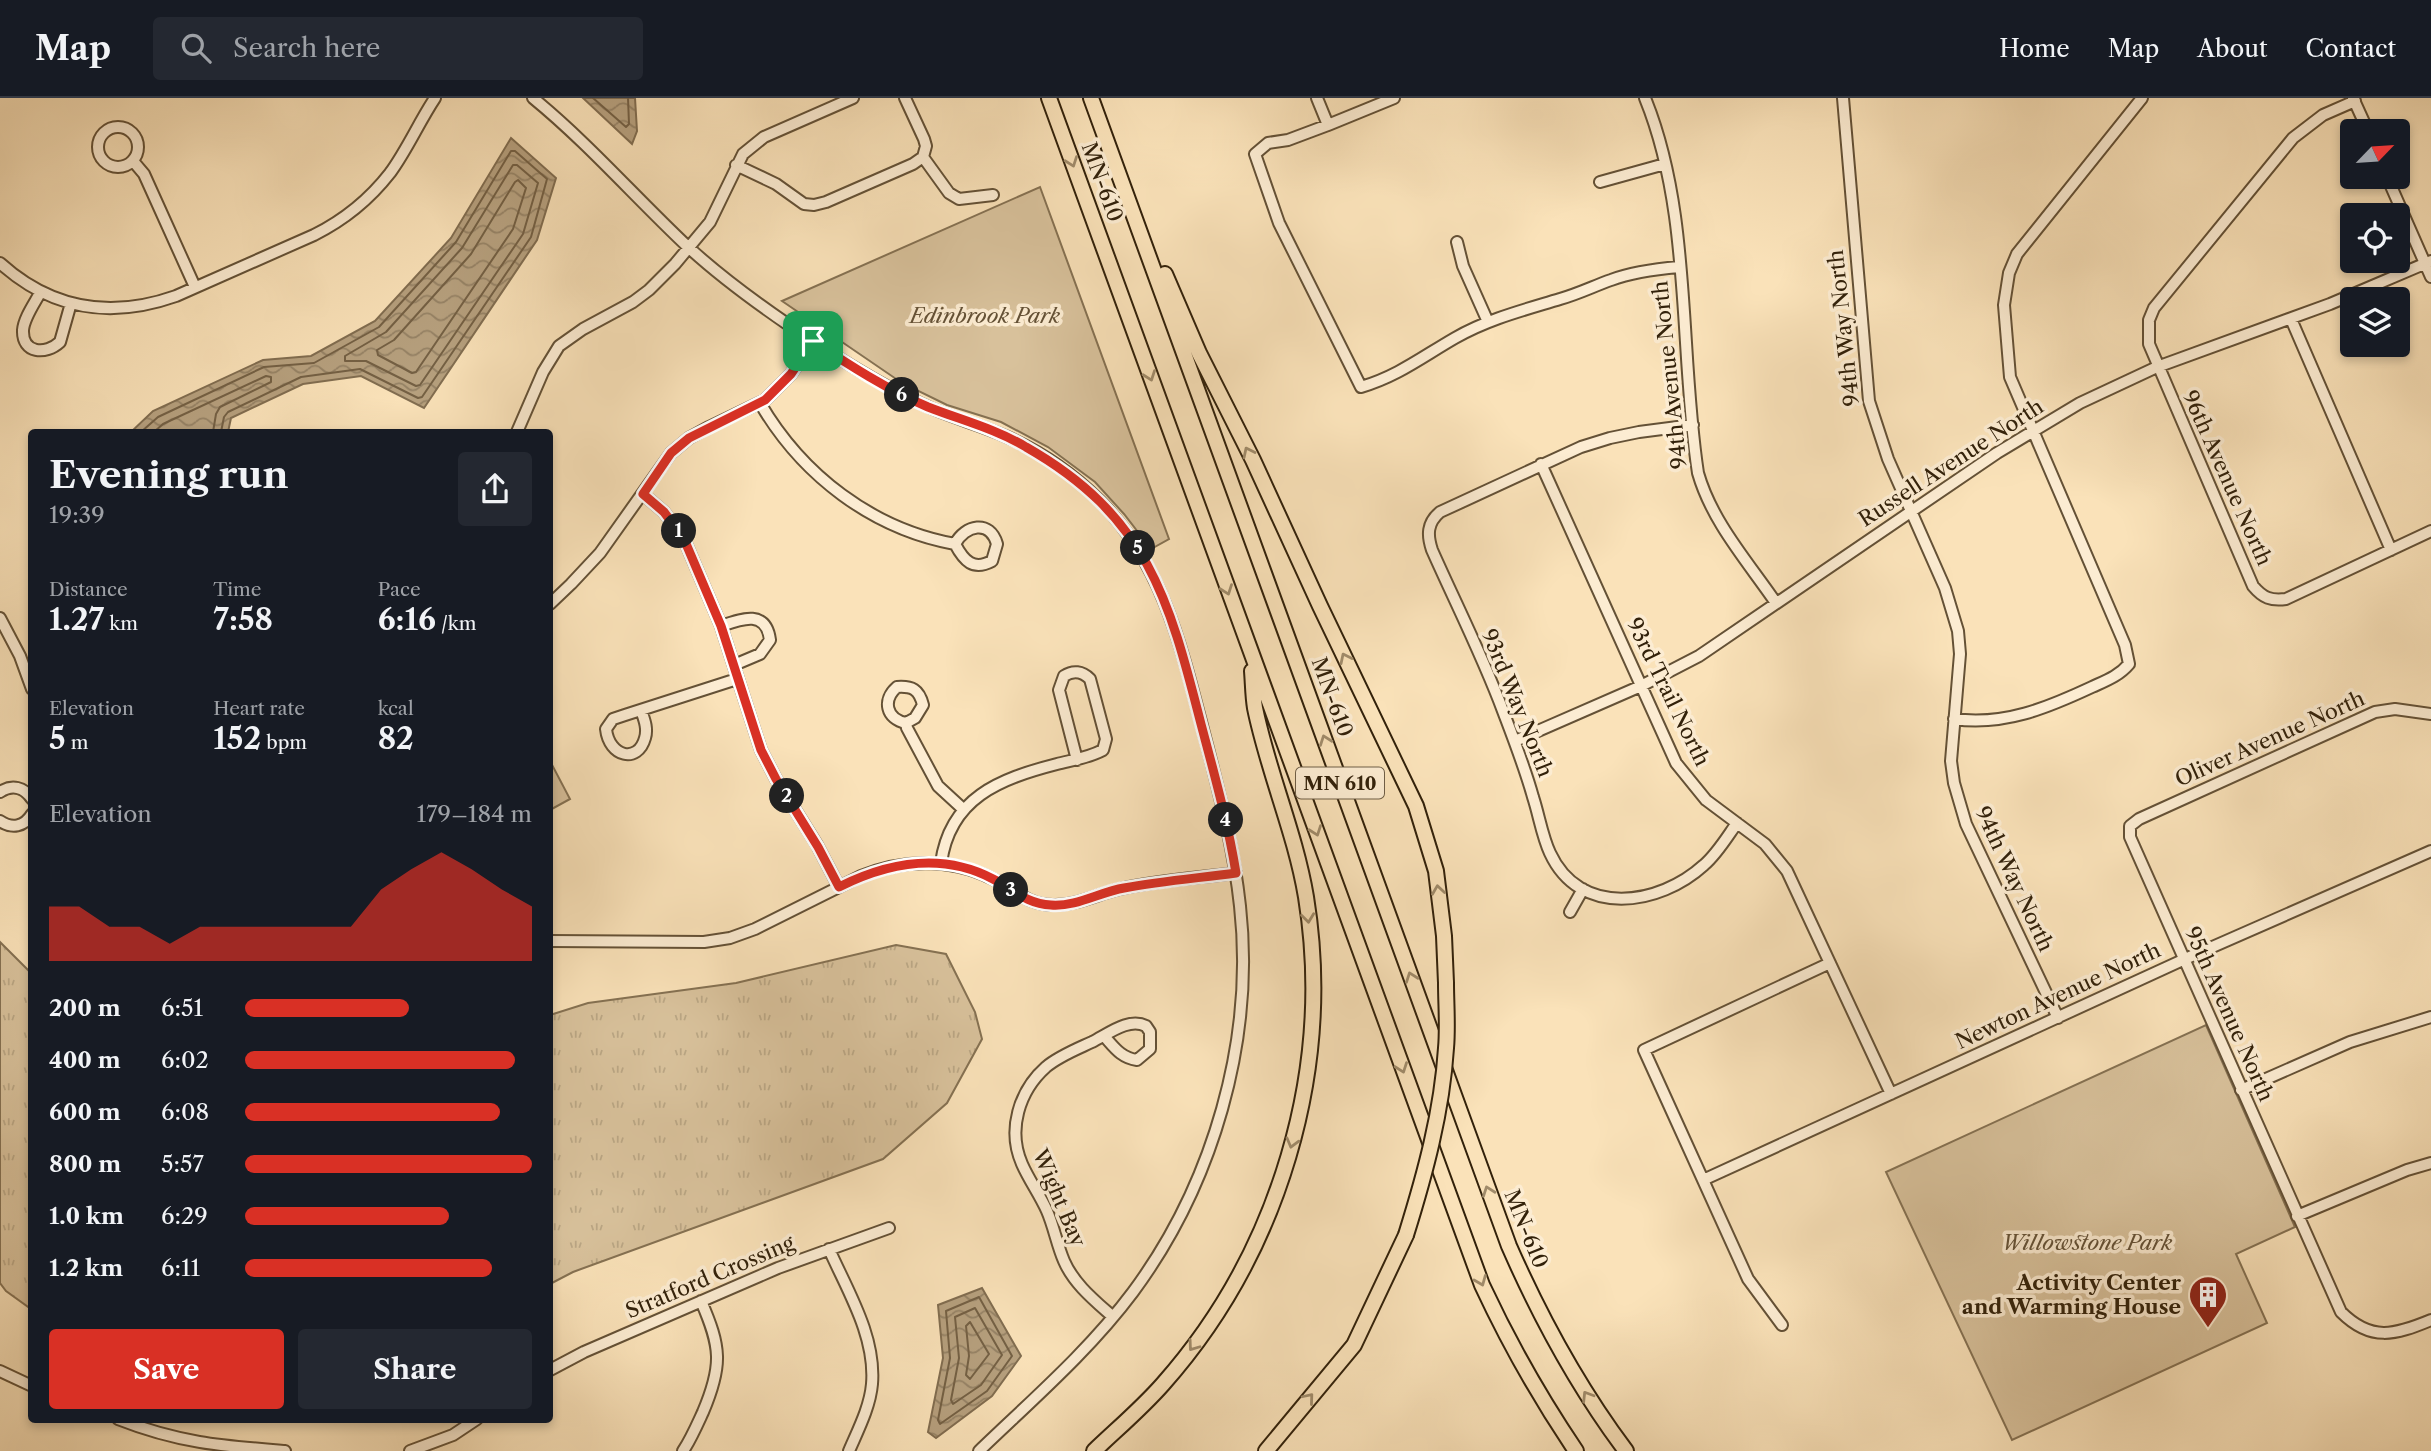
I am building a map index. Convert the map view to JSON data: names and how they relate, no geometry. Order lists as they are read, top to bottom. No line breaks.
{"streets":{"highway":["MN-610","MN 610"],"street":["94th Way North","94th Avenue North","Russell Avenue North","96th Avenue North","93rd Trail North","93rd Way North","Oliver Avenue North","Newton Avenue North","95th Avenue North","Wight Bay","Stratford Crossing"]},"crossings":[["94th Way North","Russell Avenue North"],["94th Way North","Newton Avenue North"],["94th Avenue North","Russell Avenue North"],["Russell Avenue North","96th Avenue North"],["Russell Avenue North","93rd Trail North"],["Russell Avenue North","93rd Way North"],["93rd Trail North","93rd Way North"],["93rd Trail North","Newton Avenue North"],["Oliver Avenue North","95th Avenue North"],["Newton Avenue North","95th Avenue North"]],"parks":["Edinbrook Park","Willowstone Park"],"places":{"building":["Activity Center and Warming House"]},"north":"top right","page":{"header":"Map","search":"Search here","nav":["Home","Map","About","Contact"],"pins":["6","1","5","2","4","3"],"heading":["Evening run","19:39"],"stats":[["Distance","1.27 km"],["Time","7:58"],["Pace","6:16 /km"],["Elevation","5 m"],["Heart rate","152 bpm"],["kcal","82"]],"chart":["Elevation","179–184 m"],"list":[{"name":"200 m","note":"6:51"},{"name":"400 m","note":"6:02"},{"name":"600 m","note":"6:08"},{"name":"800 m","note":"5:57"},{"name":"1.0 km","note":"6:29"},{"name":"1.2 km","note":"6:11"}],"buttons":["Save","Share"]}}
